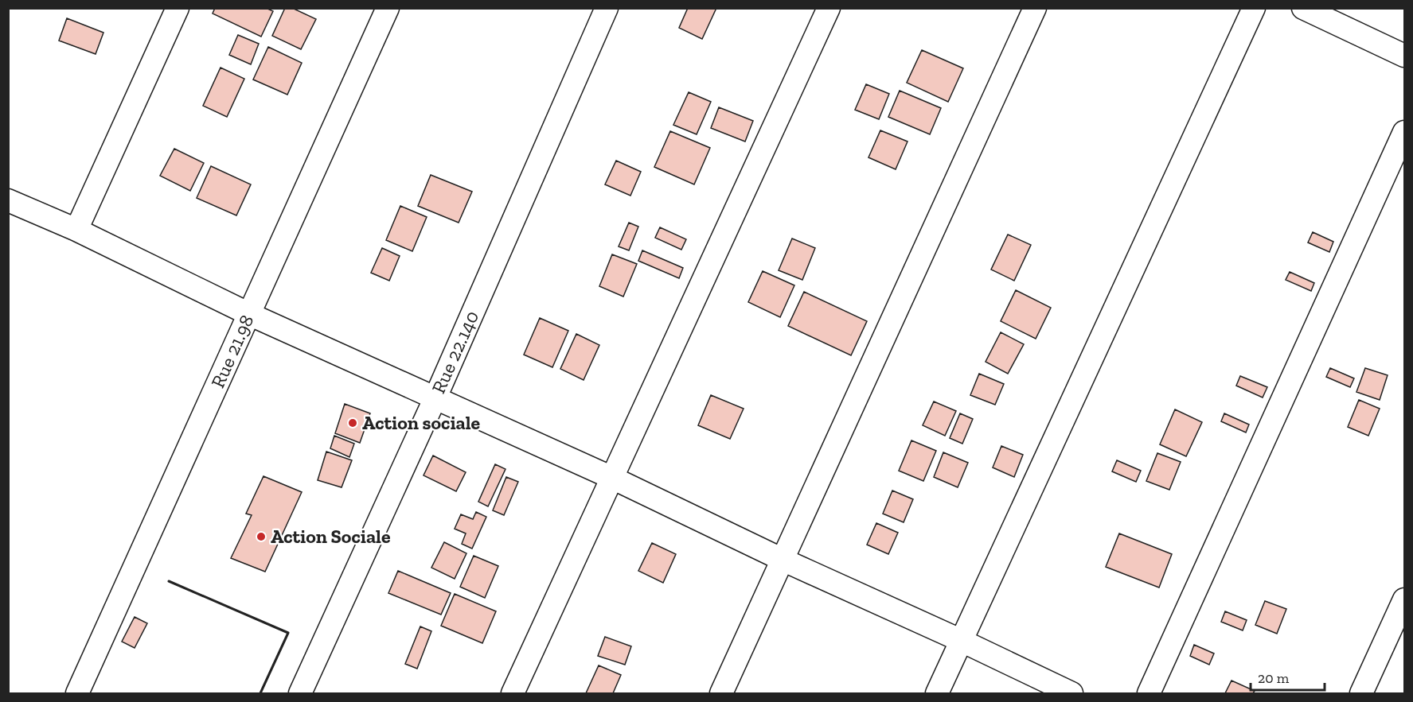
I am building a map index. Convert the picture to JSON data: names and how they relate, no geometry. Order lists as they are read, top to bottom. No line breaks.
{"streets":{"street":["Rue 21.98","Rue 22.140"]},"places":["Action sociale","Action Sociale"],"scale_bar":"20 m"}
